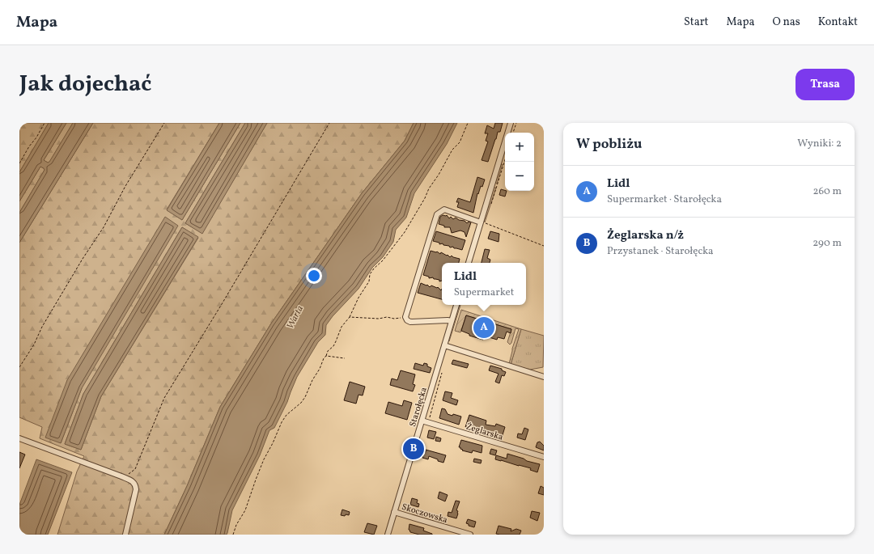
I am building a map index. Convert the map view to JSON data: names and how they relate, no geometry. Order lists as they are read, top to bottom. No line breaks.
{"streets":{"street":["Starołęcka","Żeglarska","Skoczowska"]},"crossings":[["Starołęcka","Żeglarska"],["Starołęcka","Skoczowska"]],"water":["Warta"],"page":{"header":"Mapa","nav":["Start","Mapa","O nas","Kontakt"],"title":"Jak dojechać","buttons":"Trasa","heading":["W pobliżu","Wyniki: 2"],"map_buttons":["+","−"],"list":[{"mark":"A","name":"Lidl","note":"Supermarket · Starołęcka","value":"260 m"},{"mark":"B","name":"Żeglarska n/ż","note":"Przystanek · Starołęcka","value":"290 m"}],"popup":["Lidl","Supermarket"],"pins":["A","B"]}}
